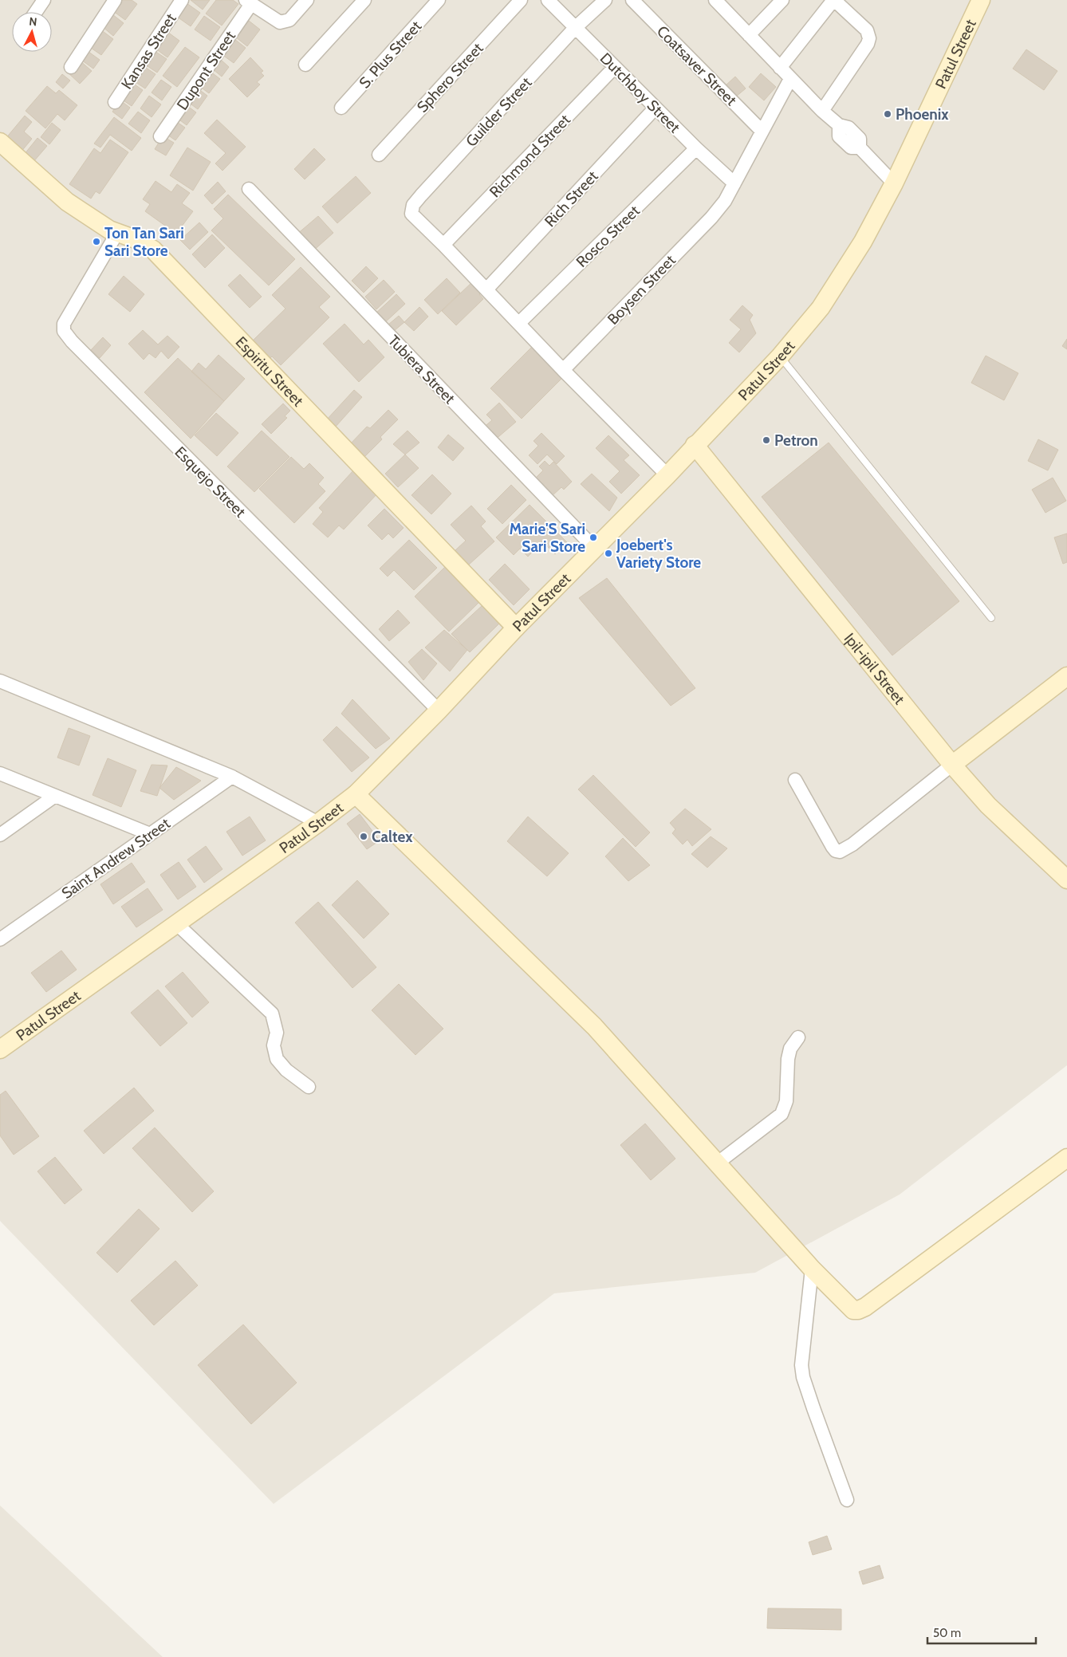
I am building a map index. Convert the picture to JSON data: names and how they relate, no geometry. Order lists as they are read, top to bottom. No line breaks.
{"streets":{"main road":["Patul Street","Espiritu Street","Ipil-ipil Street"],"street":["Kansas Street","S. Plus Street","Coatsaver Street","Dupont Street","Sphero Street","Dutchboy Street","Guilder Street","Richmond Street","Rich Street","Rosco Street","Boysen Street","Tubiera Street","Esquejo Street","Saint Andrew Street"]},"crossings":[["Patul Street","Tubiera Street"],["Patul Street","Espiritu Street"],["Patul Street","Esquejo Street"],["Patul Street","Ipil-ipil Street"],["Coatsaver Street","Boysen Street"],["Dutchboy Street","Guilder Street"],["Dutchboy Street","Richmond Street"],["Dutchboy Street","Rich Street"],["Dutchboy Street","Rosco Street"],["Dutchboy Street","Boysen Street"],["Guilder Street","Richmond Street"],["Espiritu Street","Esquejo Street"]],"places":["Phoenix","Ton Tan Sari Sari Store","Petron","Marie'S Sari Sari Store","Joebert's Variety Store","Caltex"],"scale_bar":"50 m","north":"top"}
